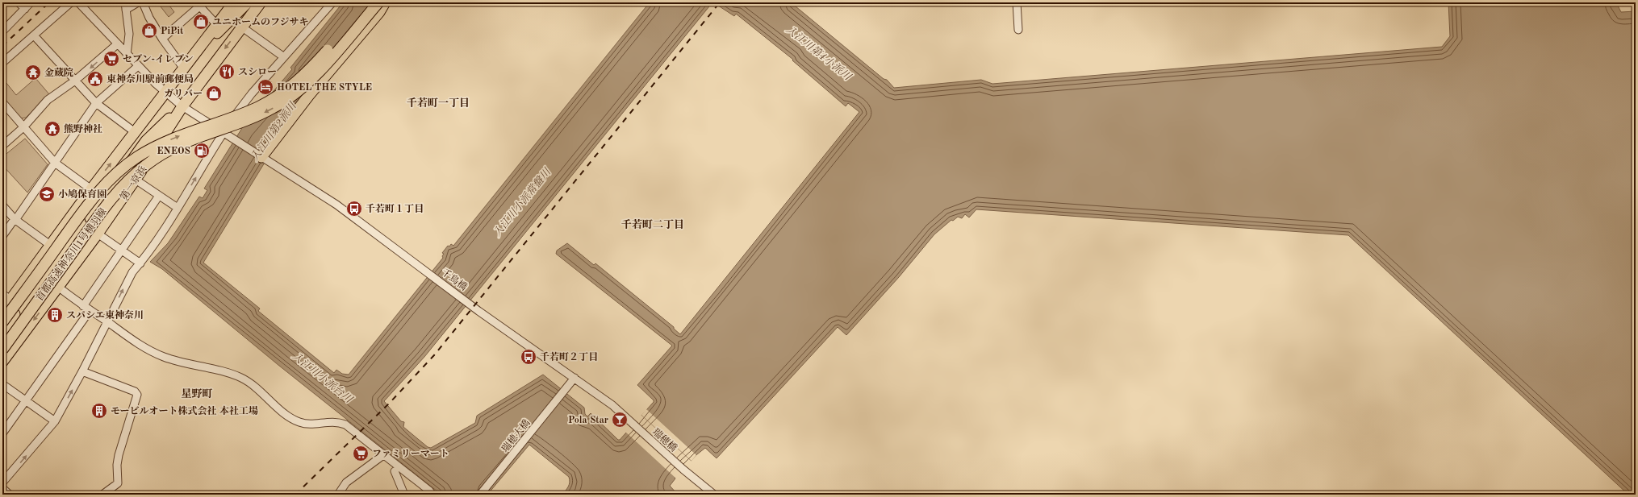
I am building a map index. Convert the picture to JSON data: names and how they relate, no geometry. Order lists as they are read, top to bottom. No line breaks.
{"streets":{"highway":["第一京浜","首都高速神奈川1号横羽線"],"street":["千鳥橋","瑞穂大橋","瑞穂橋"]},"crossings":[["第一京浜","千鳥橋"],["千鳥橋","瑞穂大橋"],["千鳥橋","瑞穂橋"],["瑞穂大橋","瑞穂橋"]],"districts":["千若町一丁目","千若町二丁目","星野町"],"water":["入江川第4小派川","入江川第2派川","入江川小派常盤川","入江川小派台川"],"places":{"shop":["ユニホームのフジサキ","PiPit","ガリバー"],"supermarket":["セブン-イレブン","ファミリーマート"],"restaurant":["スシロー"],"temple":["金蔵院","熊野神社"],"public building":["東神奈川駅前郵便局"],"hotel":["HOTEL THE STYLE"],"fuel station":["ENEOS"],"school or university":["小鳩保育園"],"bus stop":["千若町１丁目","千若町２丁目"],"building":["スパシエ東神奈川","モービルオート株式会社 本社工場"],"bar":["Pola Star"]}}
